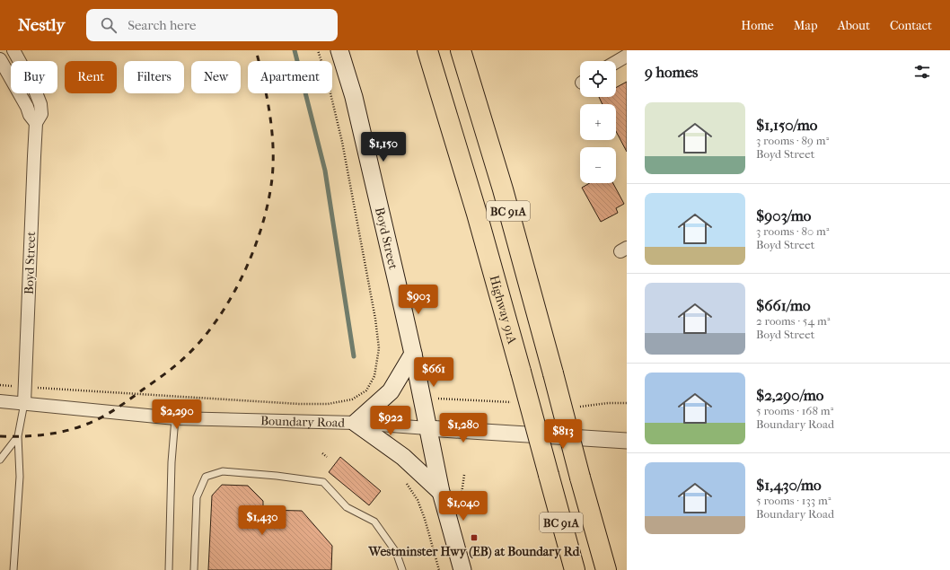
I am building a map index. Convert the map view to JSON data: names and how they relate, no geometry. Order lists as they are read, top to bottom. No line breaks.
{"streets":{"highway":["BC 91A","Highway 91A"],"main road":["Boyd Street"],"street":["Boundary Road"]},"crossings":[["Boyd Street","Boundary Road"]],"places":{"transit":["Westminster Hwy (EB) at Boundary Rd"]},"page":{"header":"Nestly","search":"Search here","nav":["Home","Map","About","Contact"],"heading":"9 homes","map_buttons":["+","−"],"chip":["Buy","Rent","Filters","New","Apartment"],"list":[{"name":"$1,150/mo","note":"3 rooms · 89 m² · Boyd Street"},{"name":"$903/mo","note":"3 rooms · 80 m² · Boyd Street"},{"name":"$661/mo","note":"2 rooms · 54 m² · Boyd Street"},{"name":"$2,290/mo","note":"5 rooms · 168 m² · Boundary Road"},{"name":"$1,430/mo","note":"5 rooms · 133 m² · Boundary Road"}],"price":["$1,150","$903","$661","$2,290","$922","$1,280","$813","$1,040","$1,430"]}}
